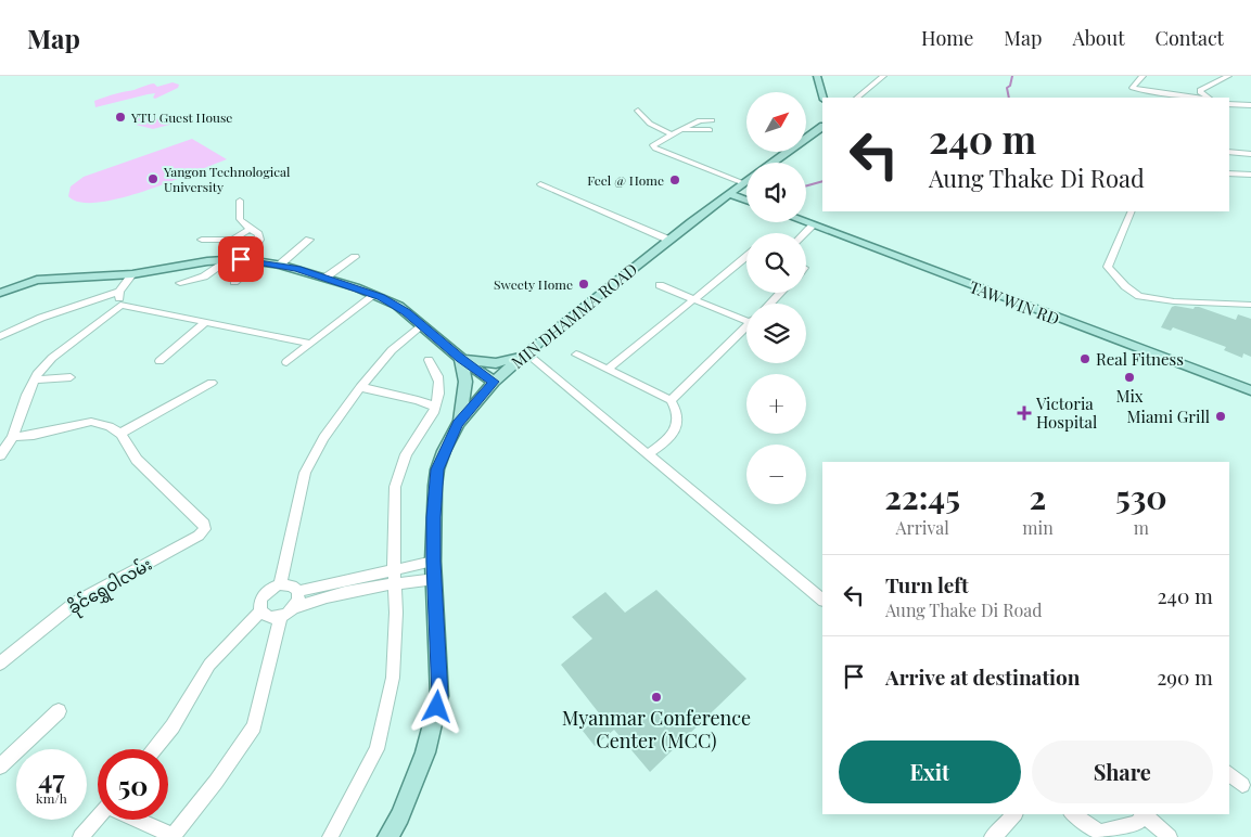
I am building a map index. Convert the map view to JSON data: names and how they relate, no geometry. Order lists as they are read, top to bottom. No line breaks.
{"streets":{"main road":["TAW WIN RD","MIN DHAMMA ROAD"],"street":["ခိုင်ရွှေဝါလမ်း"]},"places":{"other":["YTU Guest House","Yangon Technological University","Feel @ Home","Sweety Home","Real Fitness","Mix","Miami Grill","Myanmar Conference Center (MCC)"],"health":["Victoria Hospital"]},"north":"top right","page":{"header":"Map","nav":["Home","Map","About","Contact"],"map_buttons":["+","−"],"turn":["240 m","Aung Thake Di Road"],"eta":["22:45","Arrival","2","min","530","m"],"list":[{"name":"Turn left","note":"Aung Thake Di Road","value":"240 m"},{"name":"Arrive at destination","value":"290 m"}],"buttons":["Exit","Share"],"speed":"47 km/h","limit":"50"}}
